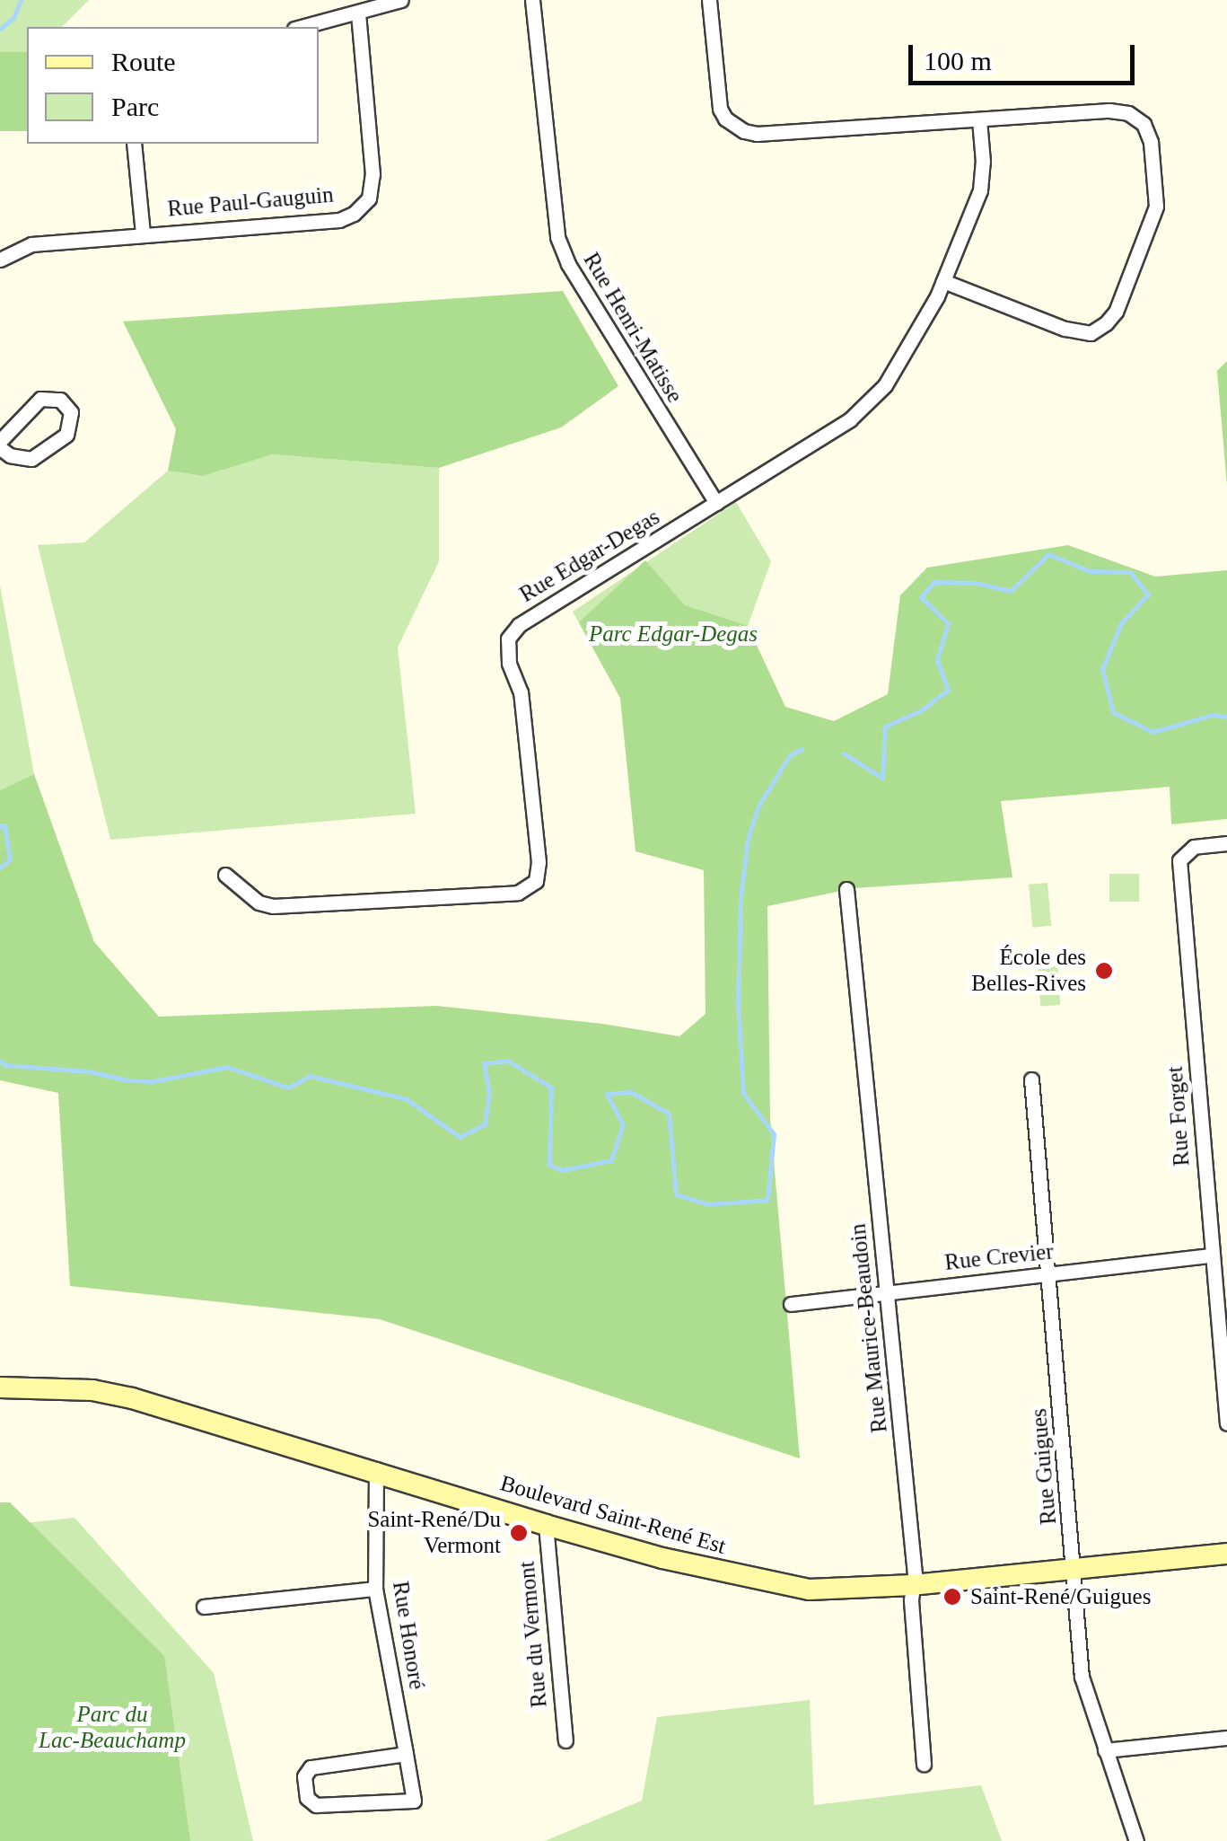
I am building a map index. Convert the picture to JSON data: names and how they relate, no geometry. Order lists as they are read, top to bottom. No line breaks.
{"streets":{"street":["Rue Paul-Gauguin","Rue Henri-Matisse","Rue Edgar-Degas","Rue Forget","Rue Crevier","Rue Maurice-Beaudoin","Rue Guigues","Boulevard Saint-René Est","Rue du Vermont","Rue Honoré"]},"crossings":[["Rue Henri-Matisse","Rue Edgar-Degas"],["Rue Forget","Rue Crevier"],["Rue Crevier","Rue Maurice-Beaudoin"],["Rue Crevier","Rue Guigues"],["Rue Maurice-Beaudoin","Boulevard Saint-René Est"],["Rue Guigues","Boulevard Saint-René Est"],["Boulevard Saint-René Est","Rue du Vermont"],["Boulevard Saint-René Est","Rue Honoré"]],"parks":["Parc Edgar-Degas","Parc du Lac-Beauchamp"],"places":["École des Belles-Rives","Saint-René/Du Vermont","Saint-René/Guigues"],"legend":["Route","Parc"],"scale_bar":"100 m"}
